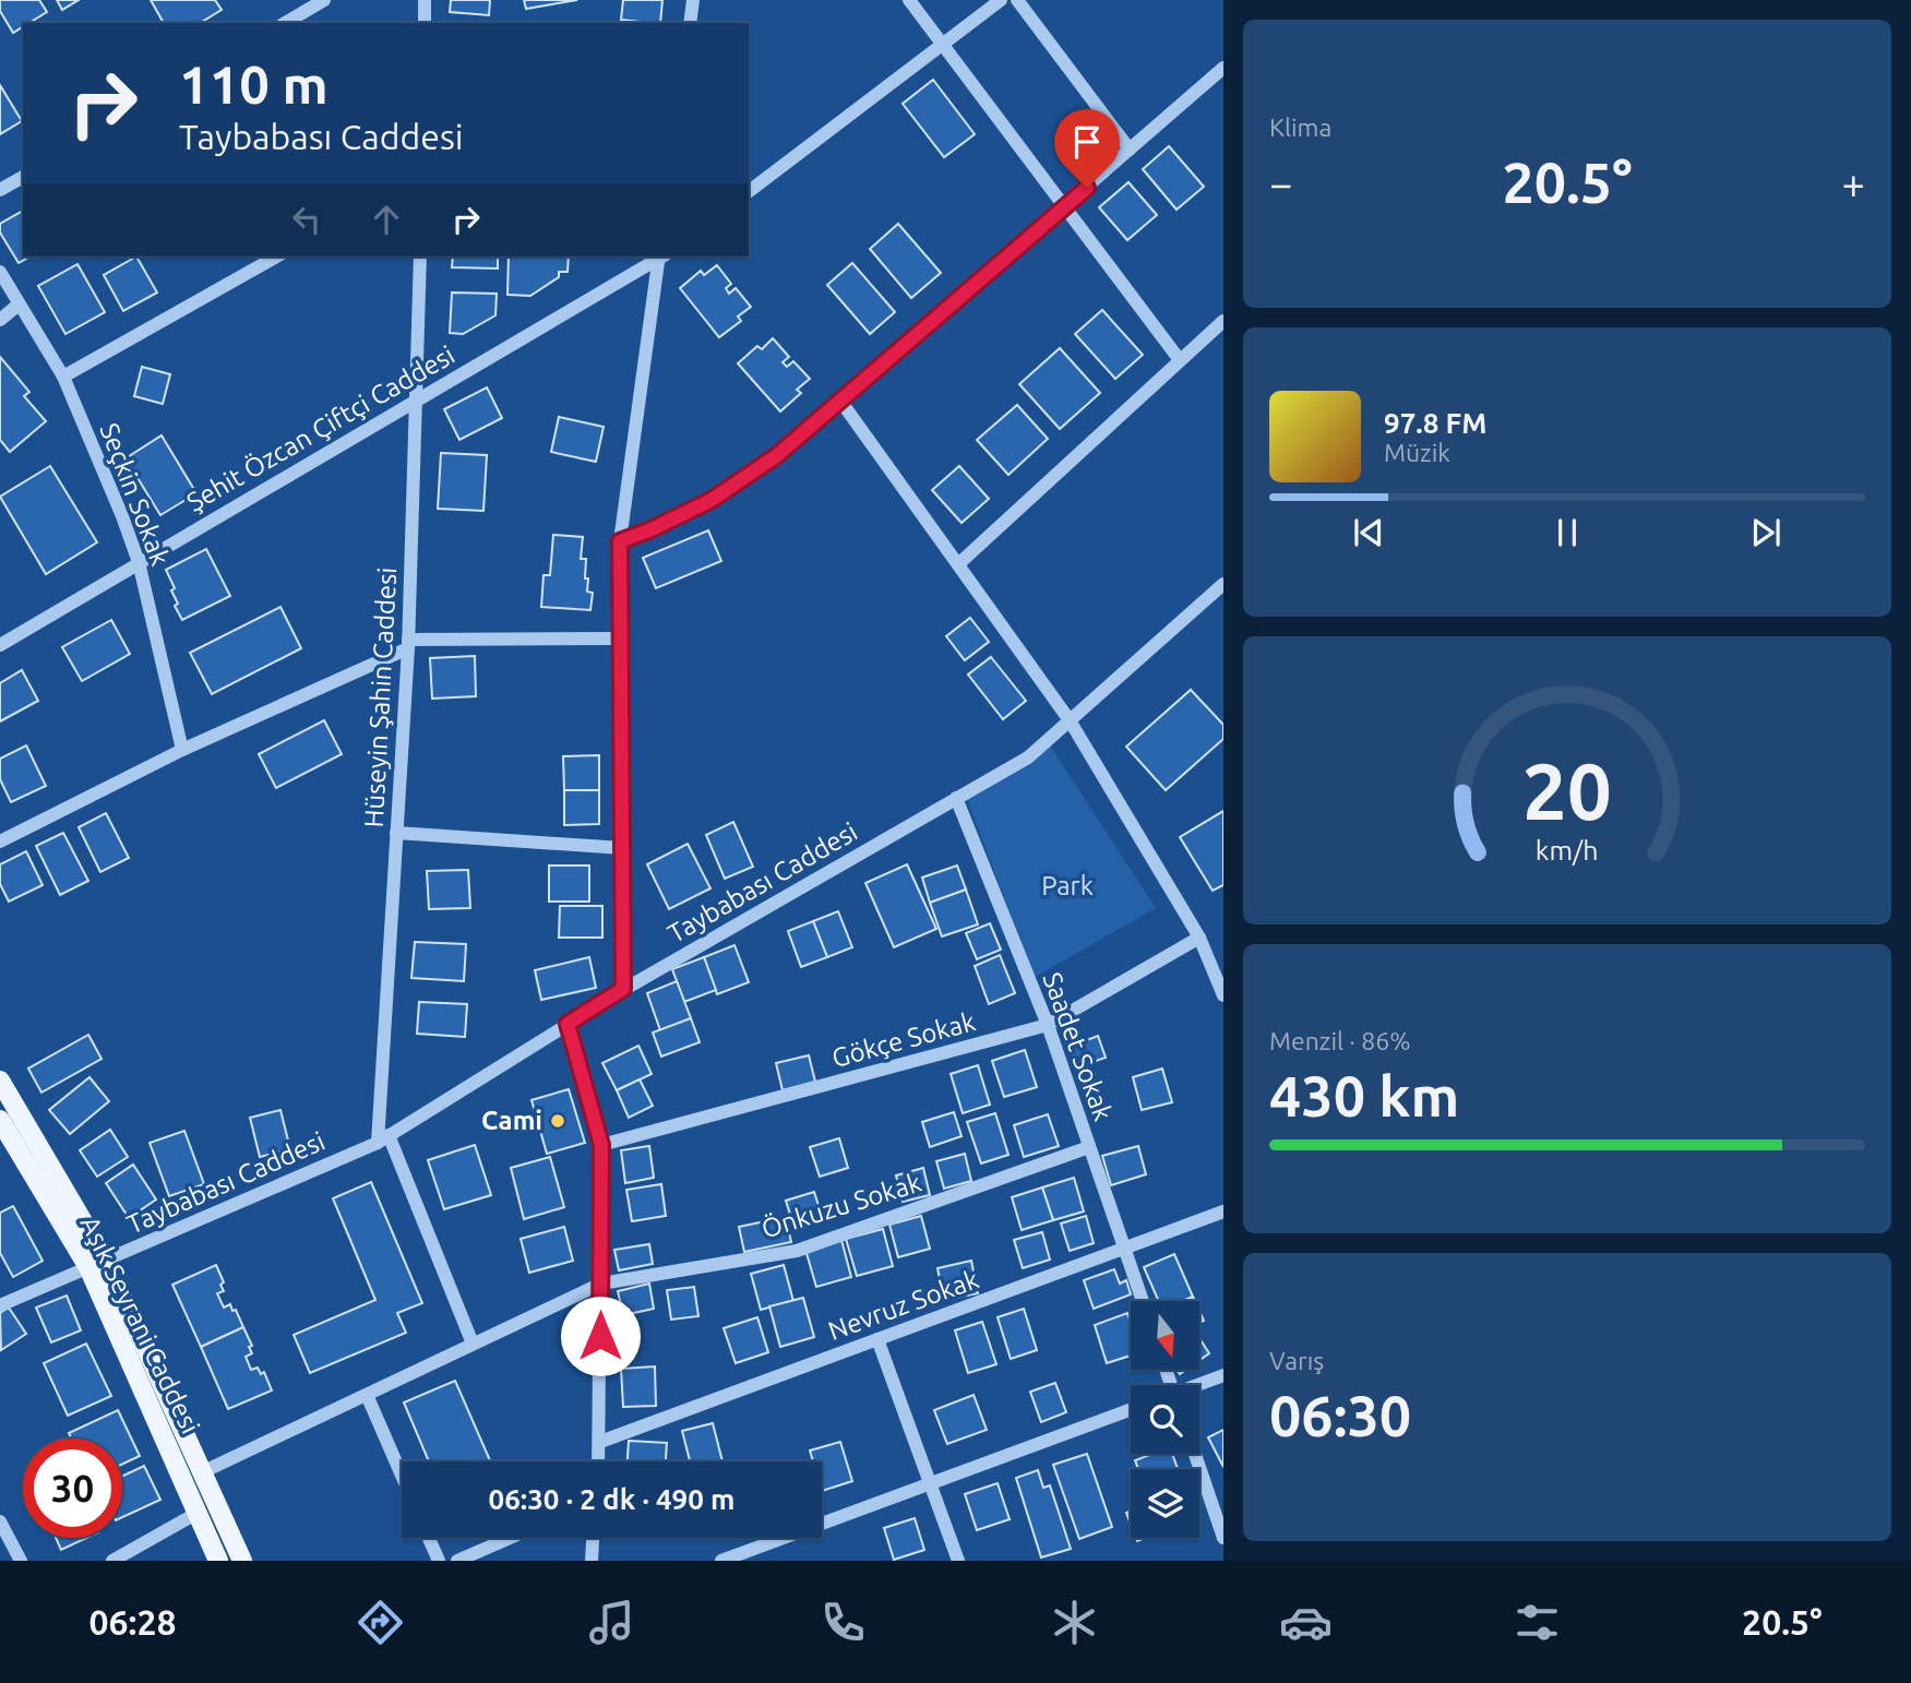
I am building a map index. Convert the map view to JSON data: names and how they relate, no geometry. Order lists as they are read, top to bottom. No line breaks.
{"streets":{"main road":["Aşık Seyrani Caddesi"],"street":["Şehit Özcan Çiftçi Caddesi","Seçkin Sokak","Hüseyin Şahin Caddesi","Taybabası Caddesi","Gökçe Sokak","Saadet Sokak","Önkuzu Sokak","Nevruz Sokak"]},"crossings":[["Şehit Özcan Çiftçi Caddesi","Seçkin Sokak"],["Şehit Özcan Çiftçi Caddesi","Hüseyin Şahin Caddesi"],["Hüseyin Şahin Caddesi","Taybabası Caddesi"],["Taybabası Caddesi","Saadet Sokak"],["Taybabası Caddesi","Aşık Seyrani Caddesi"],["Gökçe Sokak","Saadet Sokak"],["Saadet Sokak","Önkuzu Sokak"],["Saadet Sokak","Nevruz Sokak"]],"parks":["Park"],"places":["Cami"],"north":"bottom","page":{"tile":["Klima",["Menzil · 86%","430 km"],["Varış","06:30"]],"turn":["110 m","Taybabası Caddesi"],"heat":["−","20.5°","+"],"song":["97.8 FM","Müzik"],"limit":"30","trip":"06:30 · 2 dk · 490 m","tabs":["06:28","20.5°"],"gauge":["20","km/h"]}}
